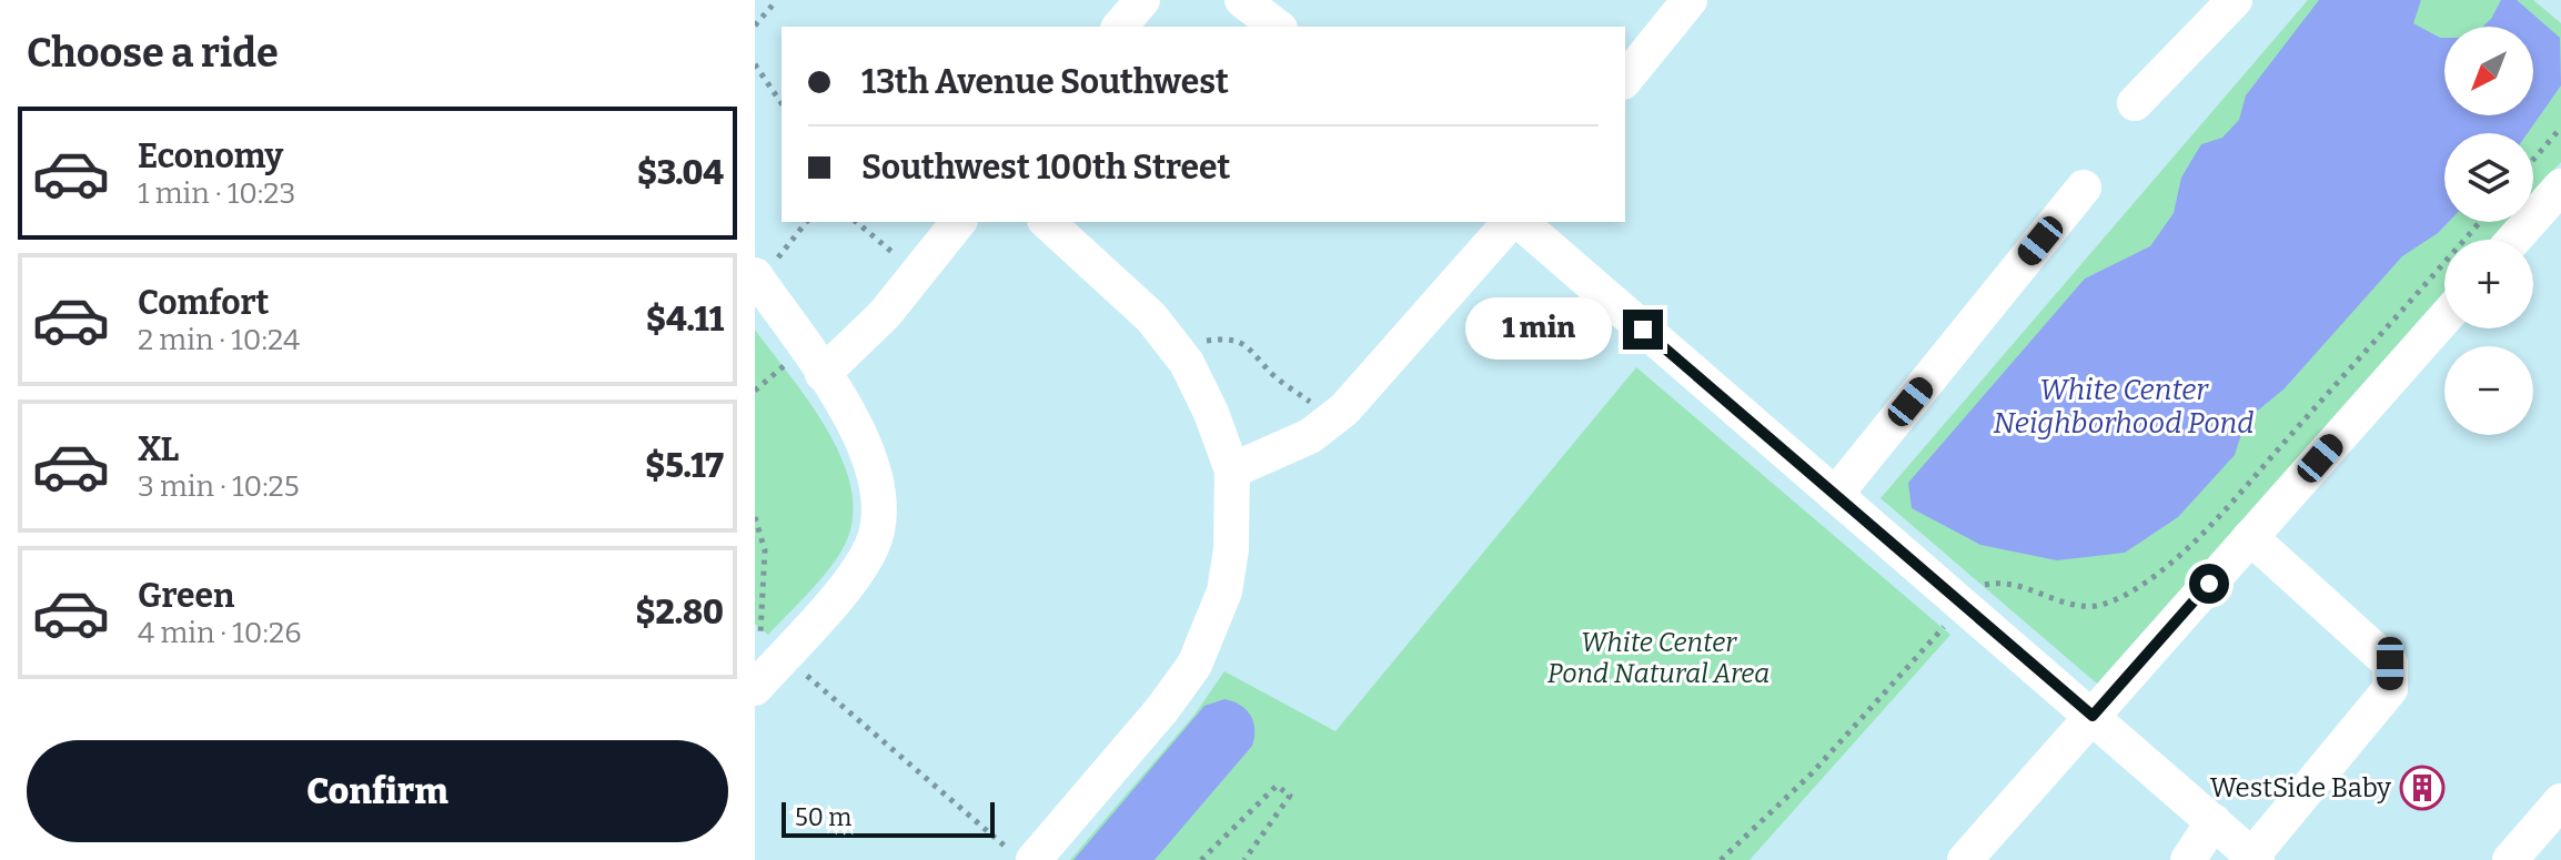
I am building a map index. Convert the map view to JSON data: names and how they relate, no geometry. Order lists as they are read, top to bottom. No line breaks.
{"water":["White Center Neighborhood Pond"],"parks":["White Center Pond Natural Area"],"places":{"building":["WestSide Baby"]},"scale_bar":"50 m","north":"bottom left","page":{"heading":"Choose a ride","map_buttons":["+","−"],"banner":["13th Avenue Southwest","Southwest 100th Street"],"list":[{"name":"Economy","note":"1 min · 10:23","value":"$3.04"},{"name":"Comfort","note":"2 min · 10:24","value":"$4.11"},{"name":"XL","note":"3 min · 10:25","value":"$5.17"},{"name":"Green","note":"4 min · 10:26","value":"$2.80"}],"bubble":"1 min","buttons":"Confirm","scale":"50 m"}}
